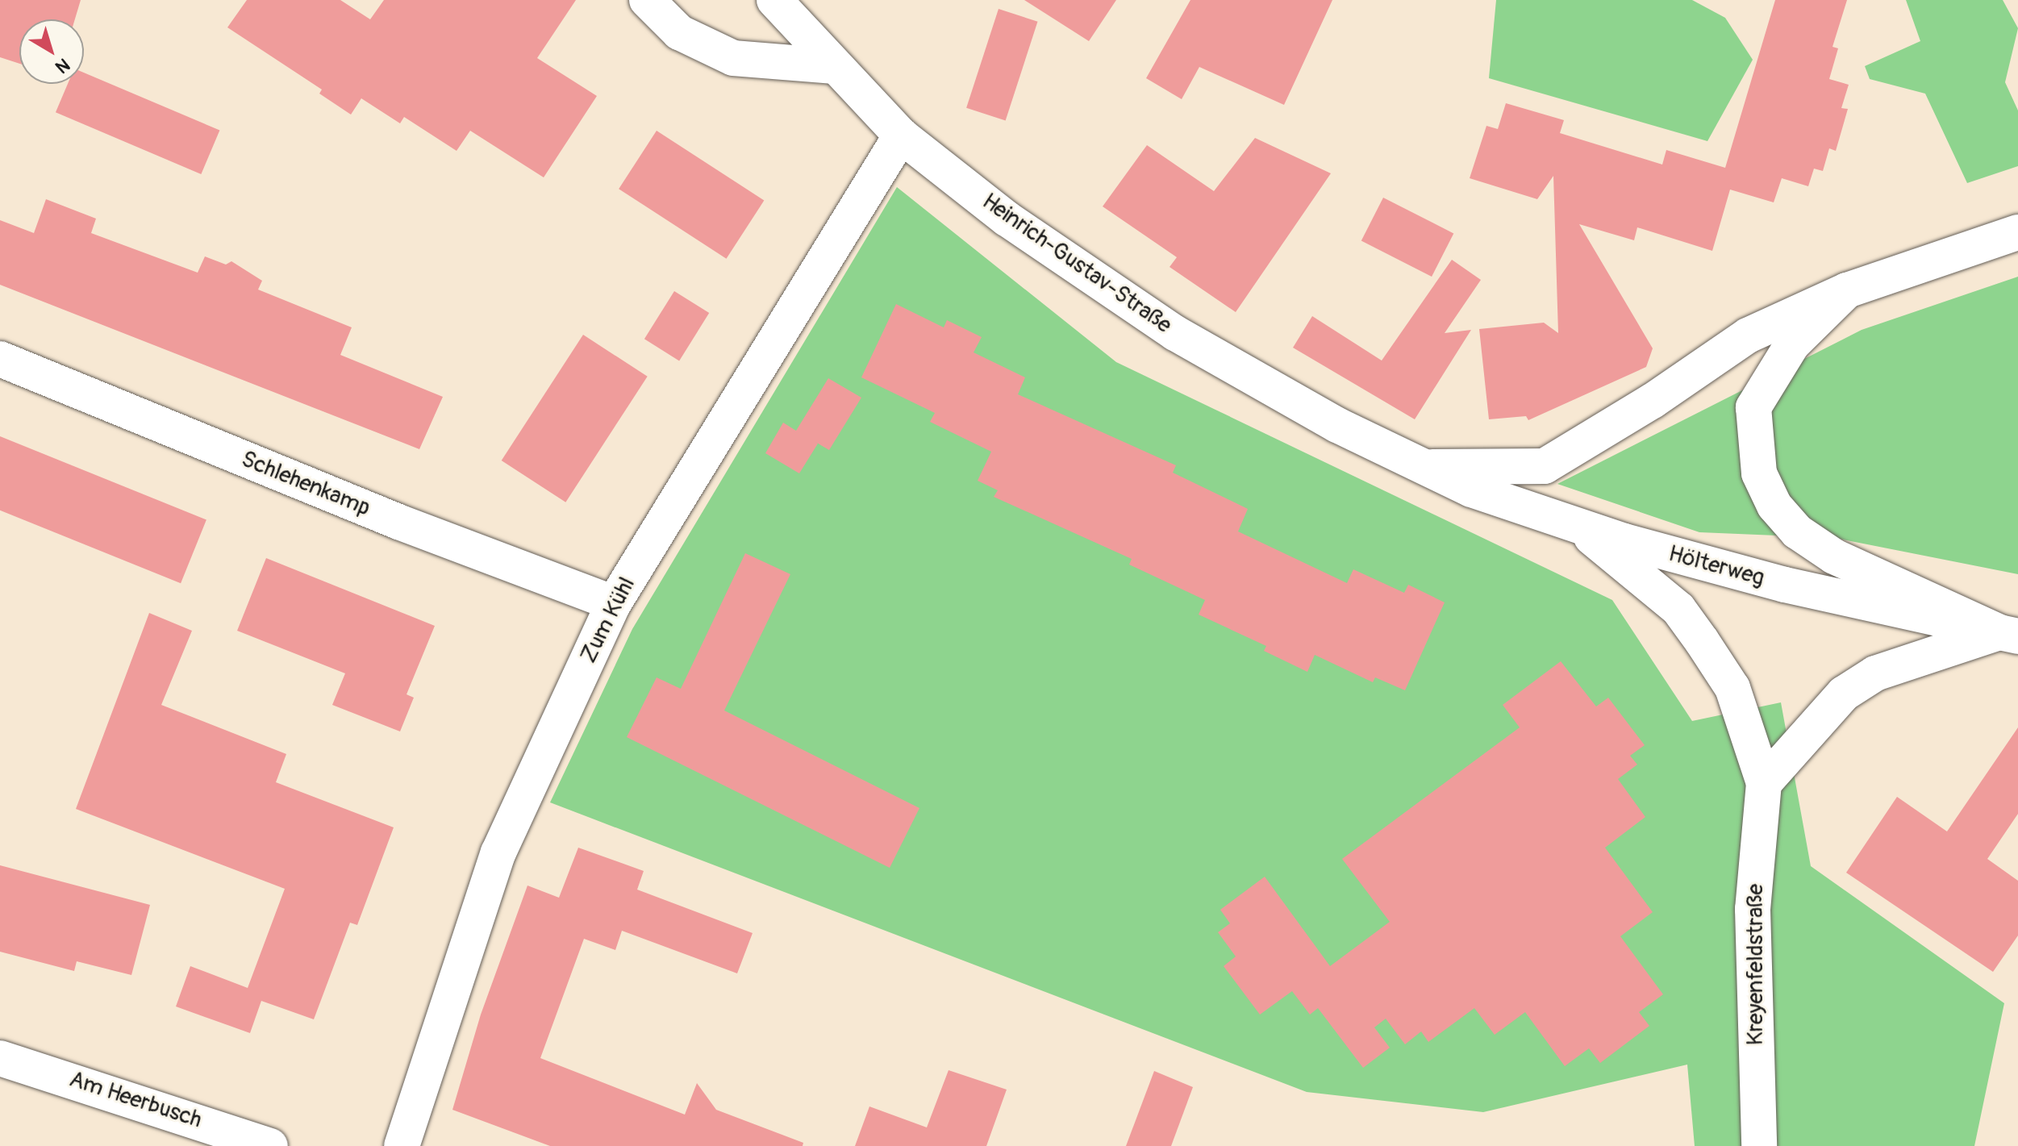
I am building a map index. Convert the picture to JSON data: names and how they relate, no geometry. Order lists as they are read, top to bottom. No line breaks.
{"streets":{"street":["Heinrich-Gustav-Straße","Schlehenkamp","Hölterweg","Zum Kühl","Kreyenfeldstraße","Am Heerbusch"]},"crossings":[["Heinrich-Gustav-Straße","Hölterweg"],["Heinrich-Gustav-Straße","Zum Kühl"],["Schlehenkamp","Zum Kühl"]],"north":"bottom right"}
